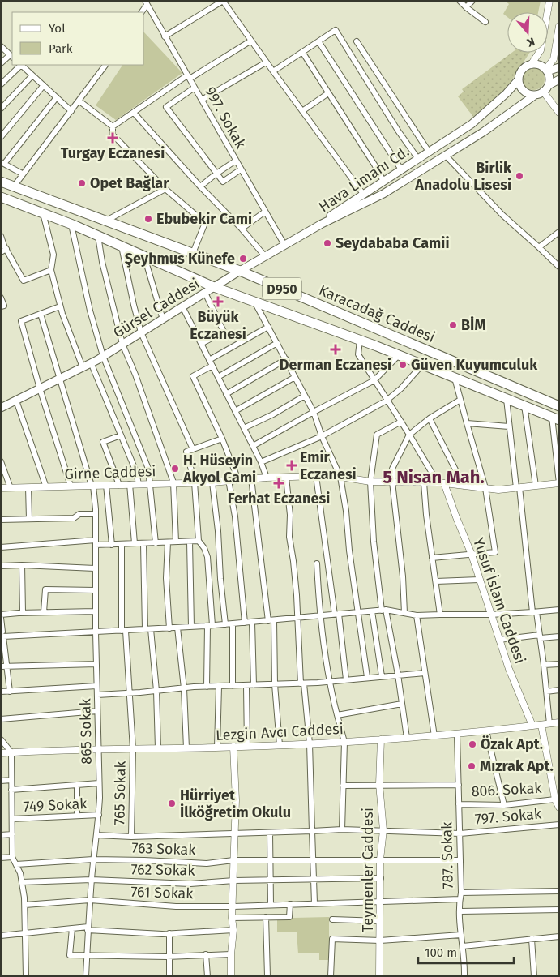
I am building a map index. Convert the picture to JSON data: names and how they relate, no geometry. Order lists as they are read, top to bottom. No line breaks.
{"streets":{"highway":["D950","Karacadağ Caddesi"],"main road":["Hava Limanı Cd.","Gürsel Caddesi"],"street":["997. Sokak","Girne Caddesi","Yusuf İslam Caddesi","865 Sokak","Lezgin Avcı Caddesi","806. Sokak","765 Sokak","749 Sokak","797. Sokak","763 Sokak","787. Sokak","762 Sokak","Teymenler Caddesi","761 Sokak"]},"crossings":[["997. Sokak","Gürsel Caddesi"],["Hava Limanı Cd.","Gürsel Caddesi"],["Gürsel Caddesi","Karacadağ Caddesi"],["Gürsel Caddesi","865 Sokak"],["Girne Caddesi","Yusuf İslam Caddesi"],["Girne Caddesi","865 Sokak"],["Yusuf İslam Caddesi","Lezgin Avcı Caddesi"],["865 Sokak","Lezgin Avcı Caddesi"],["865 Sokak","749 Sokak"],["865 Sokak","797. Sokak"],["865 Sokak","763 Sokak"],["865 Sokak","762 Sokak"],["865 Sokak","761 Sokak"],["Lezgin Avcı Caddesi","765 Sokak"],["Lezgin Avcı Caddesi","787. Sokak"],["Lezgin Avcı Caddesi","Teymenler Caddesi"],["806. Sokak","787. Sokak"],["765 Sokak","797. Sokak"],["797. Sokak","787. Sokak"],["797. Sokak","Teymenler Caddesi"],["763 Sokak","787. Sokak"],["763 Sokak","Teymenler Caddesi"],["787. Sokak","761 Sokak"],["762 Sokak","Teymenler Caddesi"],["Teymenler Caddesi","761 Sokak"]],"districts":["5 Nisan Mah."],"places":{"health":["Turgay Eczanesi","Büyük Eczanesi","Derman Eczanesi","Emir Eczanesi","Ferhat Eczanesi"],"other":["Birlik Anadolu Lisesi","Opet Bağlar","Ebubekir Cami","Seydababa Camii","Şeyhmus Künefe","BİM","Güven Kuyumculuk","H. Hüseyin Akyol Cami","Özak Apt.","Mızrak Apt.","Hürriyet İlköğretim Okulu"]},"legend":["Yol","Park"],"scale_bar":"100 m","north":"bottom"}
